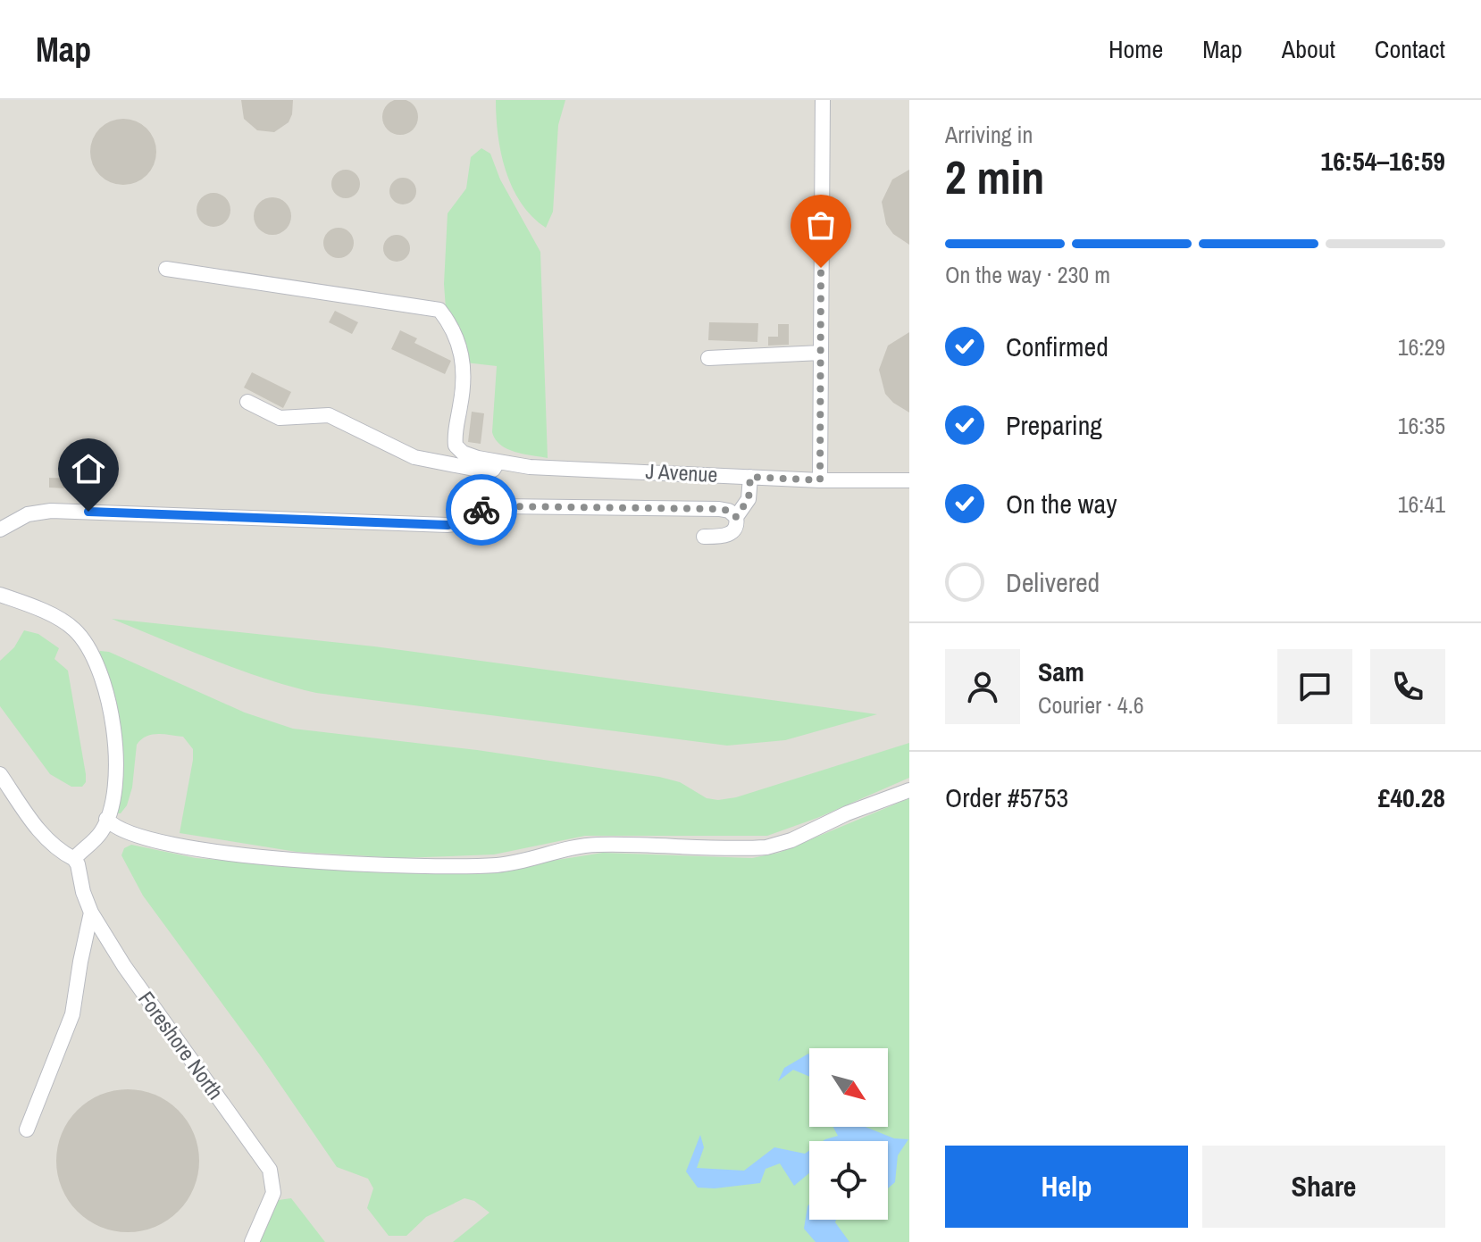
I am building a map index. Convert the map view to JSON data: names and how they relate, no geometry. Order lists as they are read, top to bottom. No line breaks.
{"streets":{"lane":["J Avenue","Foreshore North"]},"north":"bottom right","page":{"header":"Map","nav":["Home","Map","About","Contact"],"heading":["2 min","Arriving in","16:54–16:59"],"panel":["Sam","Courier · 4.6","Order #5753","£40.28"],"bar":"On the way · 230 m","list":[["Confirmed","16:29"],["Preparing","16:35"],["On the way","16:41"],"Delivered"],"buttons":["Help","Share"]}}
